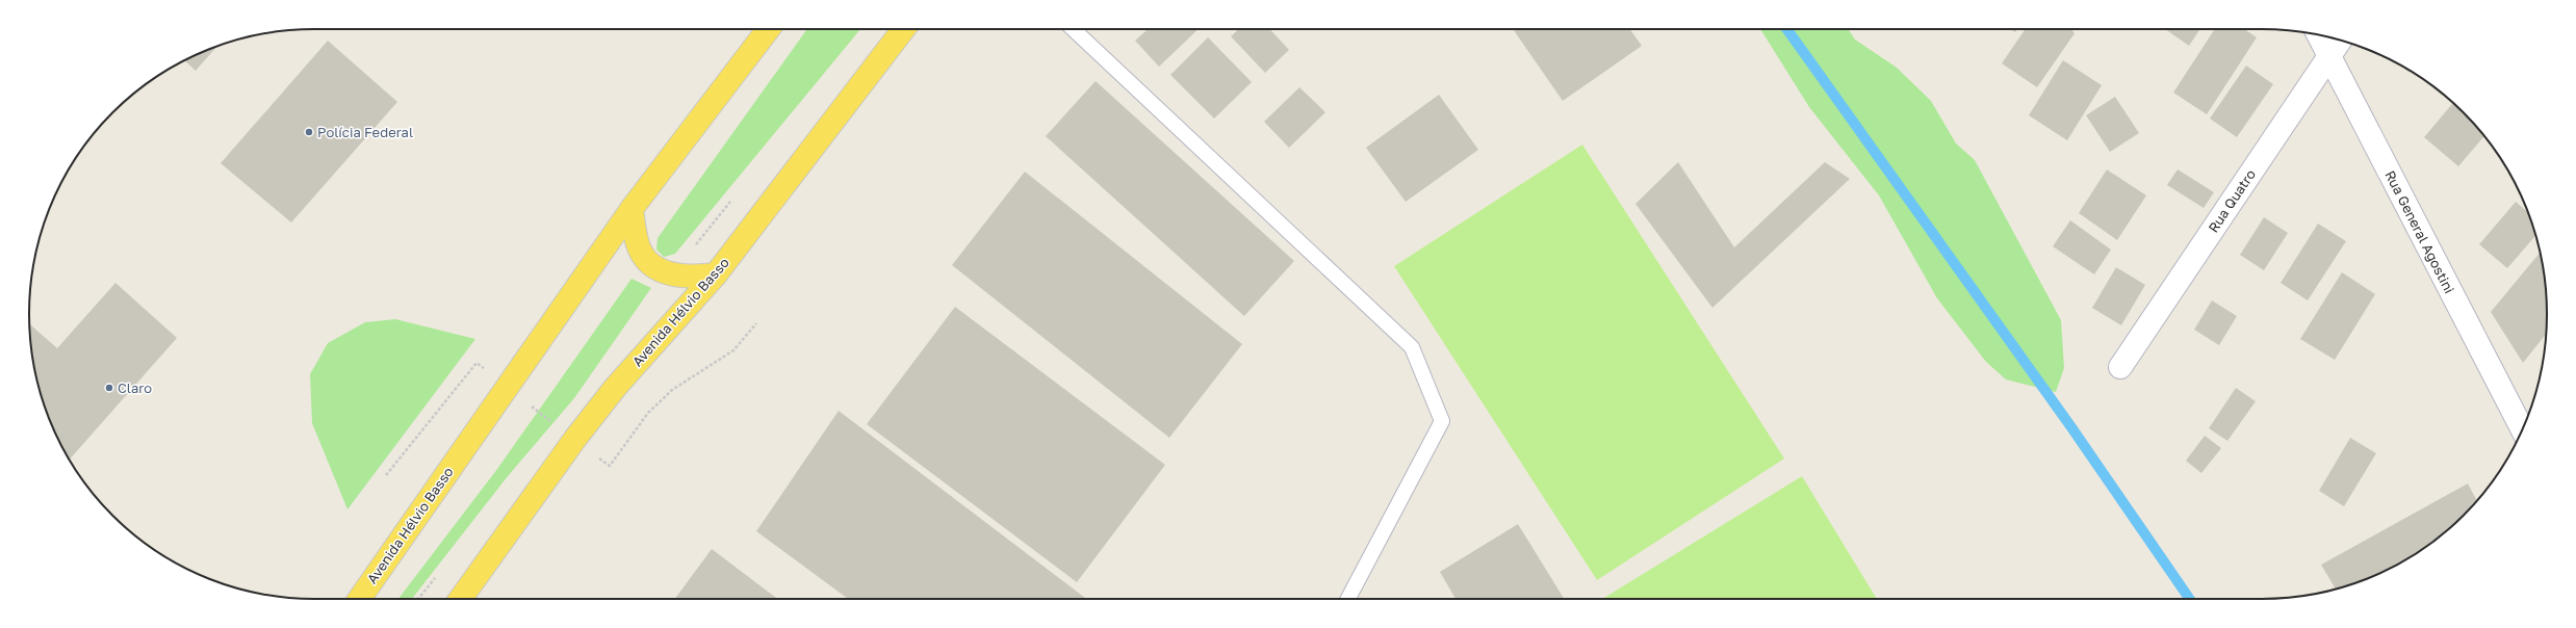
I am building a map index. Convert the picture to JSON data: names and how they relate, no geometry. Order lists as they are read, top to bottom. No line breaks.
{"streets":{"main road":["Avenida Hélvio Basso"],"street":["Rua Quatro","Rua General Agostini"]},"crossings":[["Rua Quatro","Rua General Agostini"]],"places":["Polícia Federal","Claro"]}
